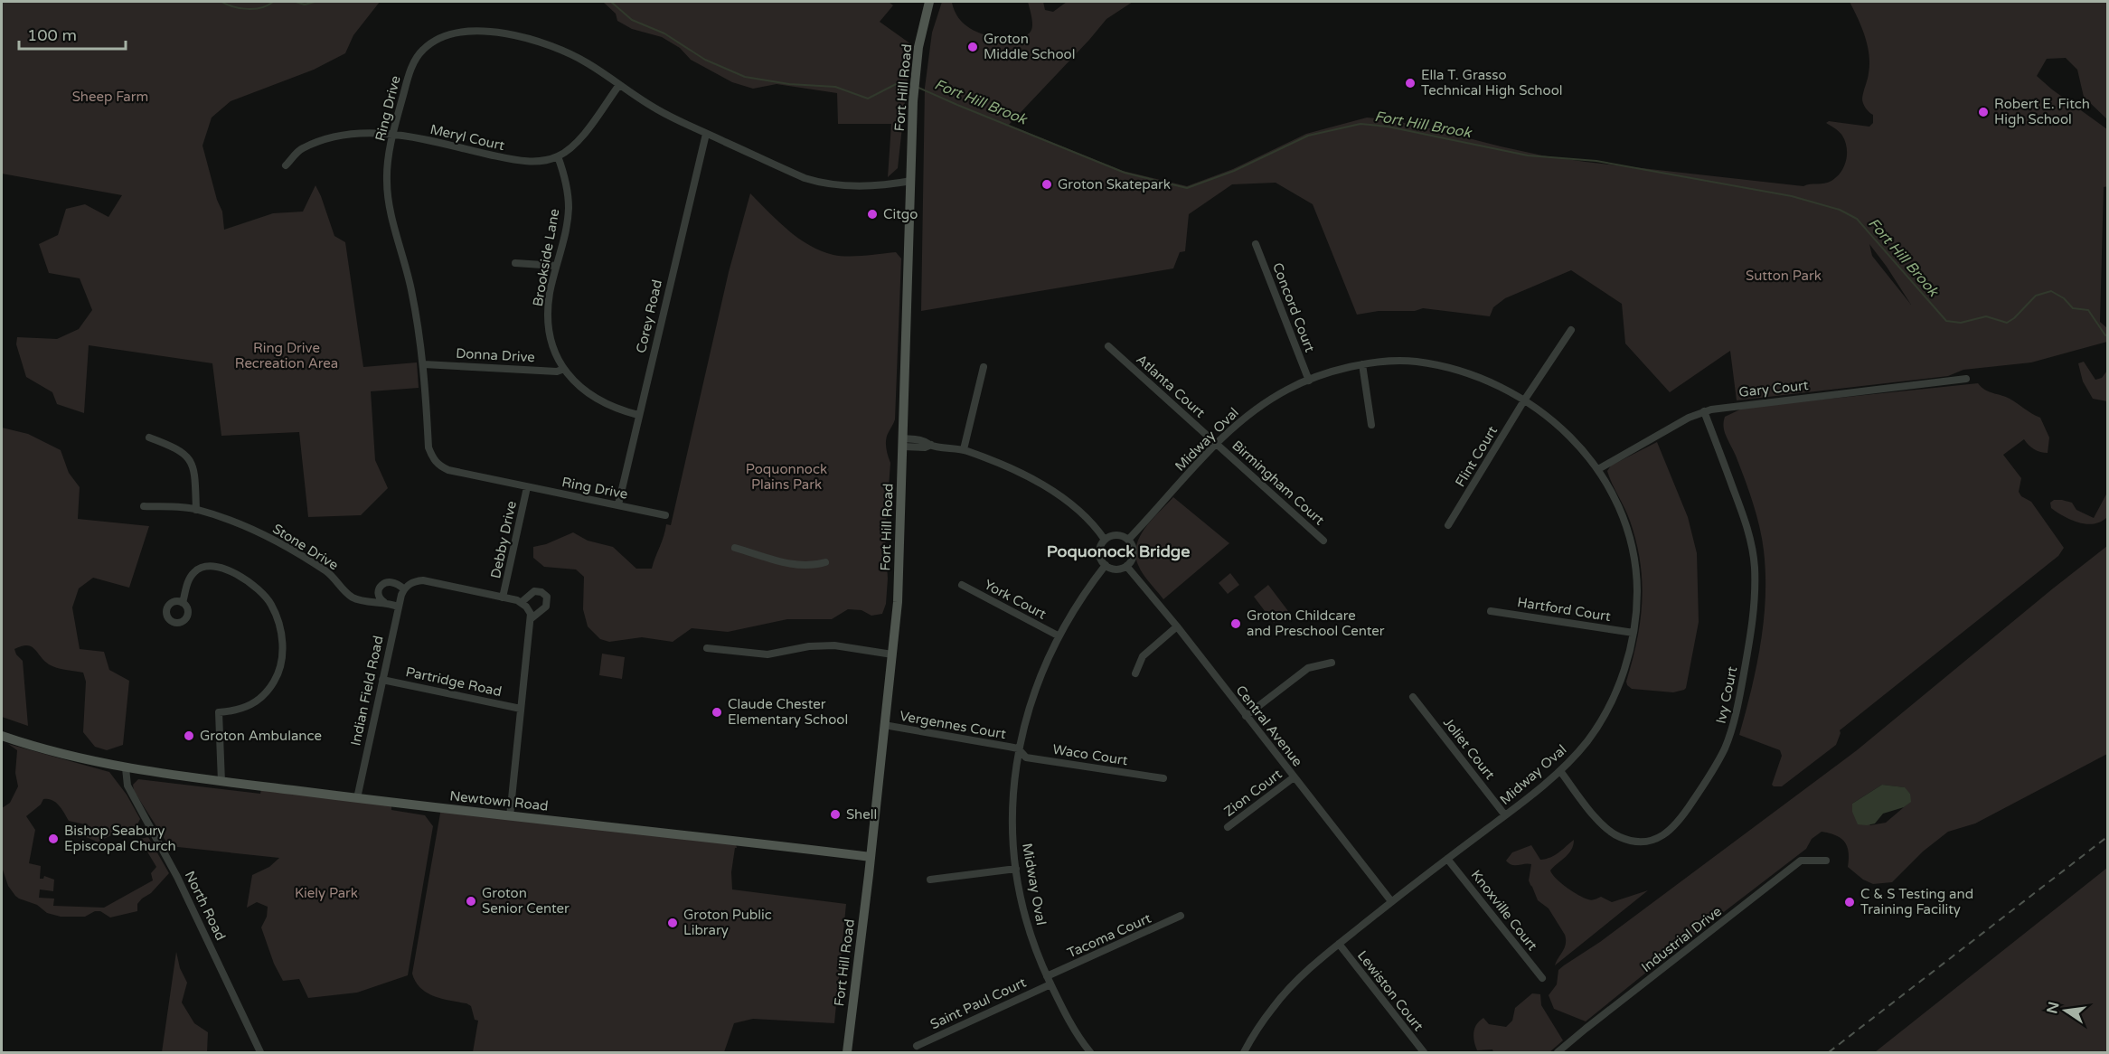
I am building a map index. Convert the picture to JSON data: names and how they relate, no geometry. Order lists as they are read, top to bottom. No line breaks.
{"streets":{"main road":["Fort Hill Road","Newtown Road"],"street":["Ring Drive","Meryl Court","Brookside Lane","Concord Court","Corey Road","Donna Drive","Atlanta Court","Gary Court","Midway Oval","Flint Court","Birmingham Court","Debby Drive","Stone Drive","York Court","Hartford Court","Partridge Road","Indian Field Road","Ivy Court","Vergennes Court","Central Avenue","Joliet Court","Waco Court","Zion Court","North Road","Knoxville Court","Tacoma Court","Industrial Drive","Lewiston Court","Saint Paul Court"]},"crossings":[["Fort Hill Road","Ring Drive"],["Fort Hill Road","Vergennes Court"],["Fort Hill Road","Newtown Road"],["Ring Drive","Meryl Court"],["Ring Drive","Corey Road"],["Ring Drive","Donna Drive"],["Ring Drive","Debby Drive"],["Meryl Court","Brookside Lane"],["Brookside Lane","Corey Road"],["Brookside Lane","Donna Drive"],["Concord Court","Midway Oval"],["Atlanta Court","Midway Oval"],["Atlanta Court","Birmingham Court"],["Gary Court","Midway Oval"],["Gary Court","Ivy Court"],["Midway Oval","Flint Court"],["Midway Oval","Birmingham Court"],["Midway Oval","York Court"],["Midway Oval","Hartford Court"],["Midway Oval","Ivy Court"],["Midway Oval","Vergennes Court"],["Midway Oval","Central Avenue"],["Midway Oval","Joliet Court"],["Midway Oval","Waco Court"],["Midway Oval","Knoxville Court"],["Midway Oval","Tacoma Court"],["Midway Oval","Lewiston Court"],["Midway Oval","Saint Paul Court"],["Stone Drive","Indian Field Road"],["Partridge Road","Indian Field Road"],["Indian Field Road","Newtown Road"],["Vergennes Court","Waco Court"],["Central Avenue","Zion Court"],["Newtown Road","North Road"],["Tacoma Court","Saint Paul Court"]],"districts":["Poquonock Bridge"],"water":["Fort Hill Brook"],"parks":["Sheep Farm","Sutton Park","Ring Drive Recreation Area","Poquonnock Plains Park","Kiely Park"],"places":["Groton Middle School","Ella T. Grasso Technical High School","Robert E. Fitch High School","Groton Skatepark","Citgo","Groton Childcare and Preschool Center","Claude Chester Elementary School","Groton Ambulance","Shell","Bishop Seabury Episcopal Church","Groton Senior Center","C & S Testing and Training Facility","Groton Public Library"],"scale_bar":"100 m","north":"left"}
